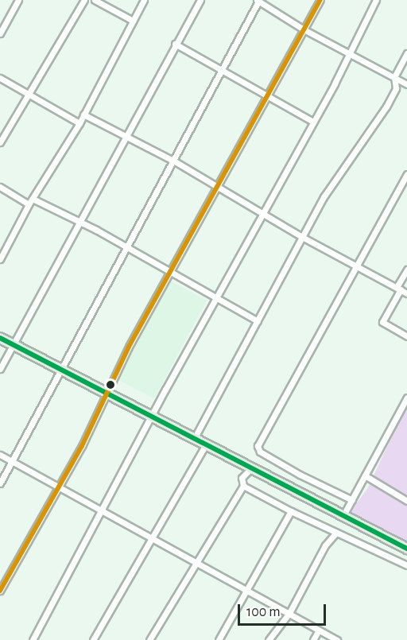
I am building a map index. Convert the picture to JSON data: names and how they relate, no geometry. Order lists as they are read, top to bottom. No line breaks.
{"scale_bar":"100 m"}
